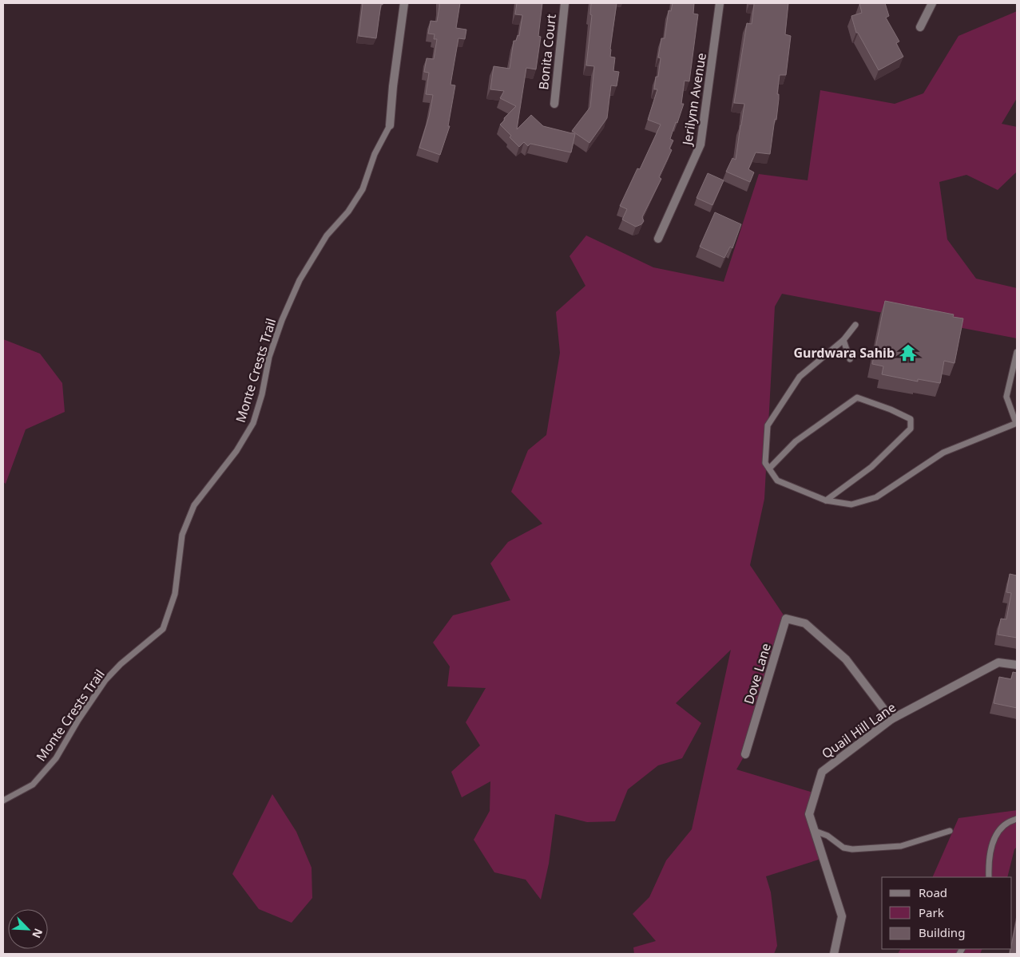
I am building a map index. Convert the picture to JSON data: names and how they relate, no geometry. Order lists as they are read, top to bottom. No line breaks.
{"streets":{"street":["Bonita Court","Jerilynn Avenue","Dove Lane","Quail Hill Lane"],"lane":["Monte Crests Trail"]},"crossings":[["Dove Lane","Quail Hill Lane"]],"places":{"temple":["Gurdwara Sahib"]},"legend":["Road","Park","Building"],"north":"bottom right"}
